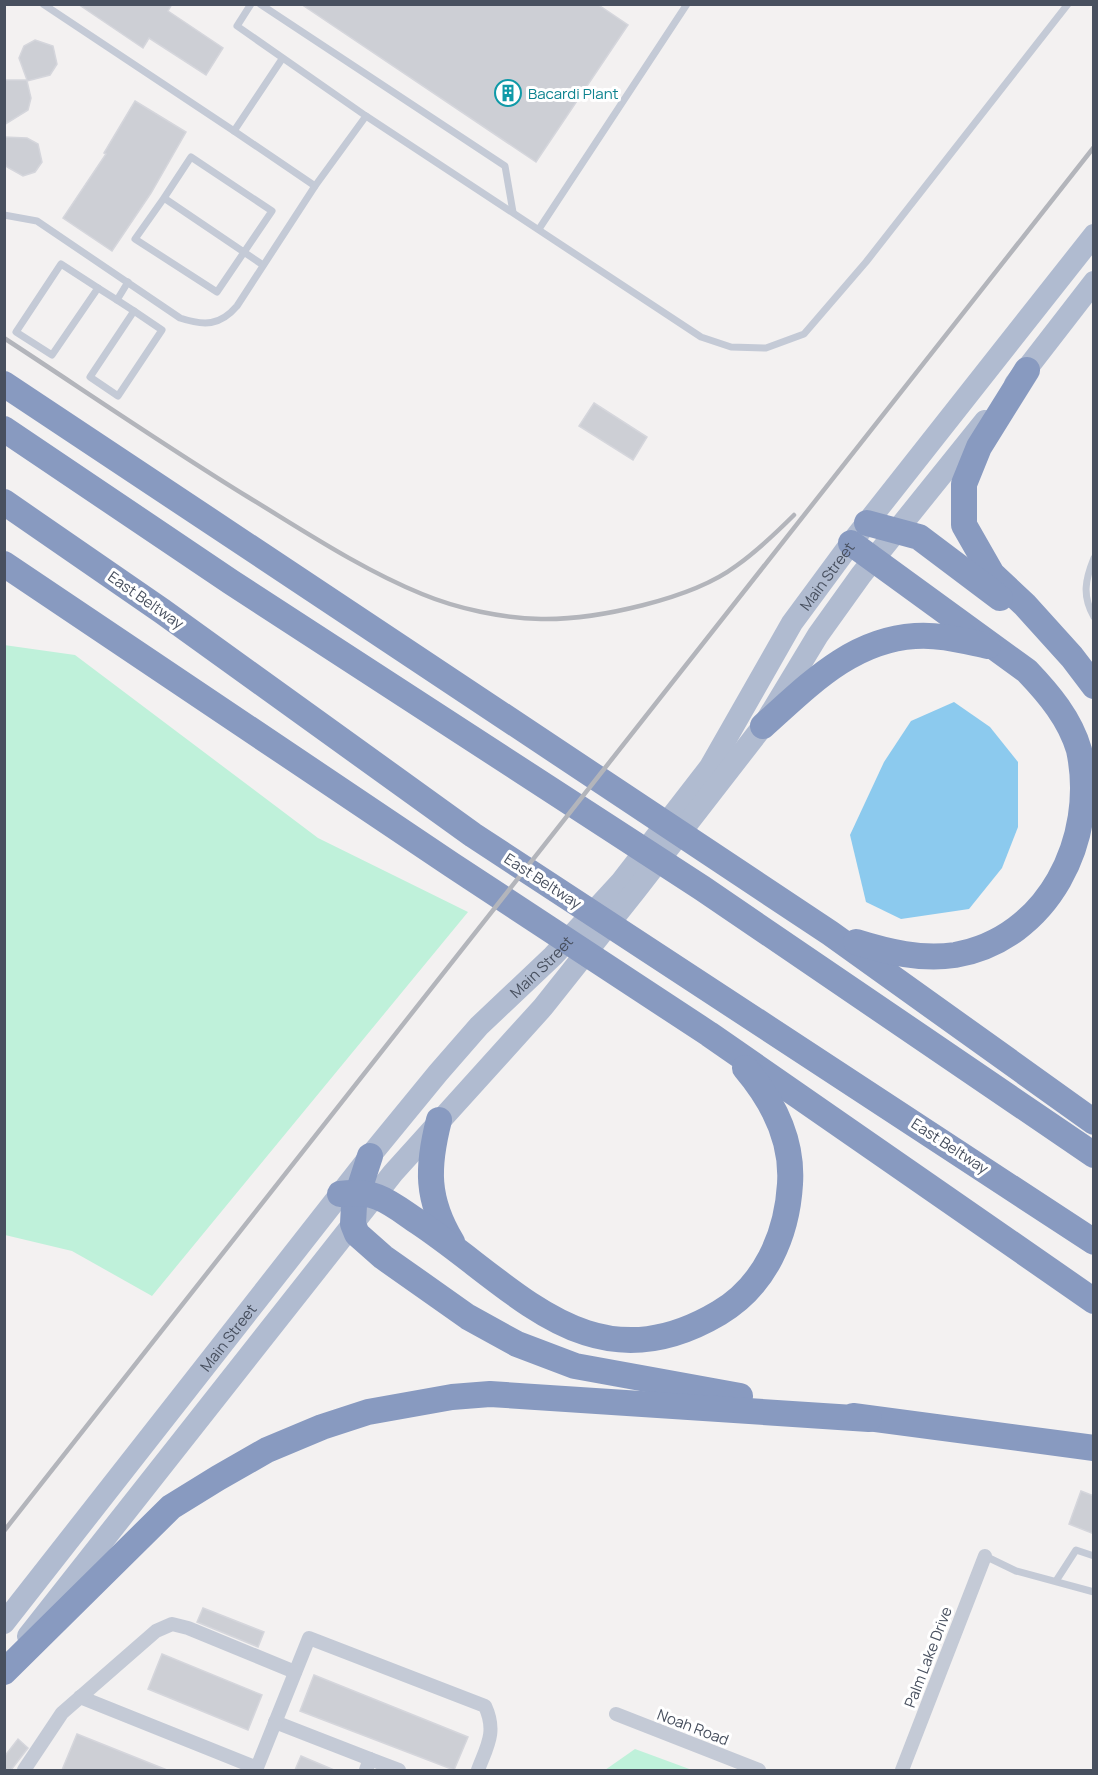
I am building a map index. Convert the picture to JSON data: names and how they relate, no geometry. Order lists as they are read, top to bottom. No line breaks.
{"streets":{"highway":["East Beltway"],"main road":["Main Street"],"street":["Palm Lake Drive","Noah Road"]},"places":{"building":["Bacardi Plant"]}}
